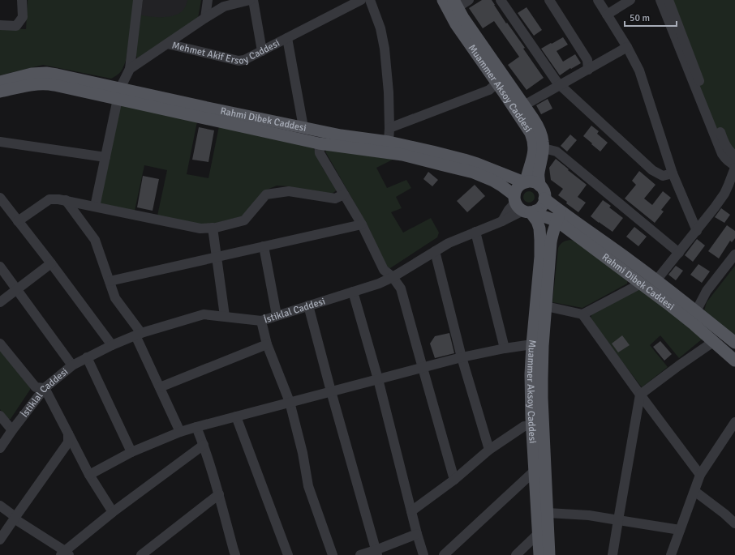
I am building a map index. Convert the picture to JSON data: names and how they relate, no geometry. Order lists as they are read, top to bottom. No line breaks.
{"streets":{"main road":["Muammer Aksoy Caddesi","Rahmi Dibek Caddesi"],"street":["Mehmet Akif Ersoy Caddesi","İstiklal Caddesi"]},"crossings":[["Mehmet Akif Ersoy Caddesi","Rahmi Dibek Caddesi"],["Muammer Aksoy Caddesi","Rahmi Dibek Caddesi"],["Muammer Aksoy Caddesi","İstiklal Caddesi"],["Rahmi Dibek Caddesi","İstiklal Caddesi"]],"scale_bar":"50 m"}
